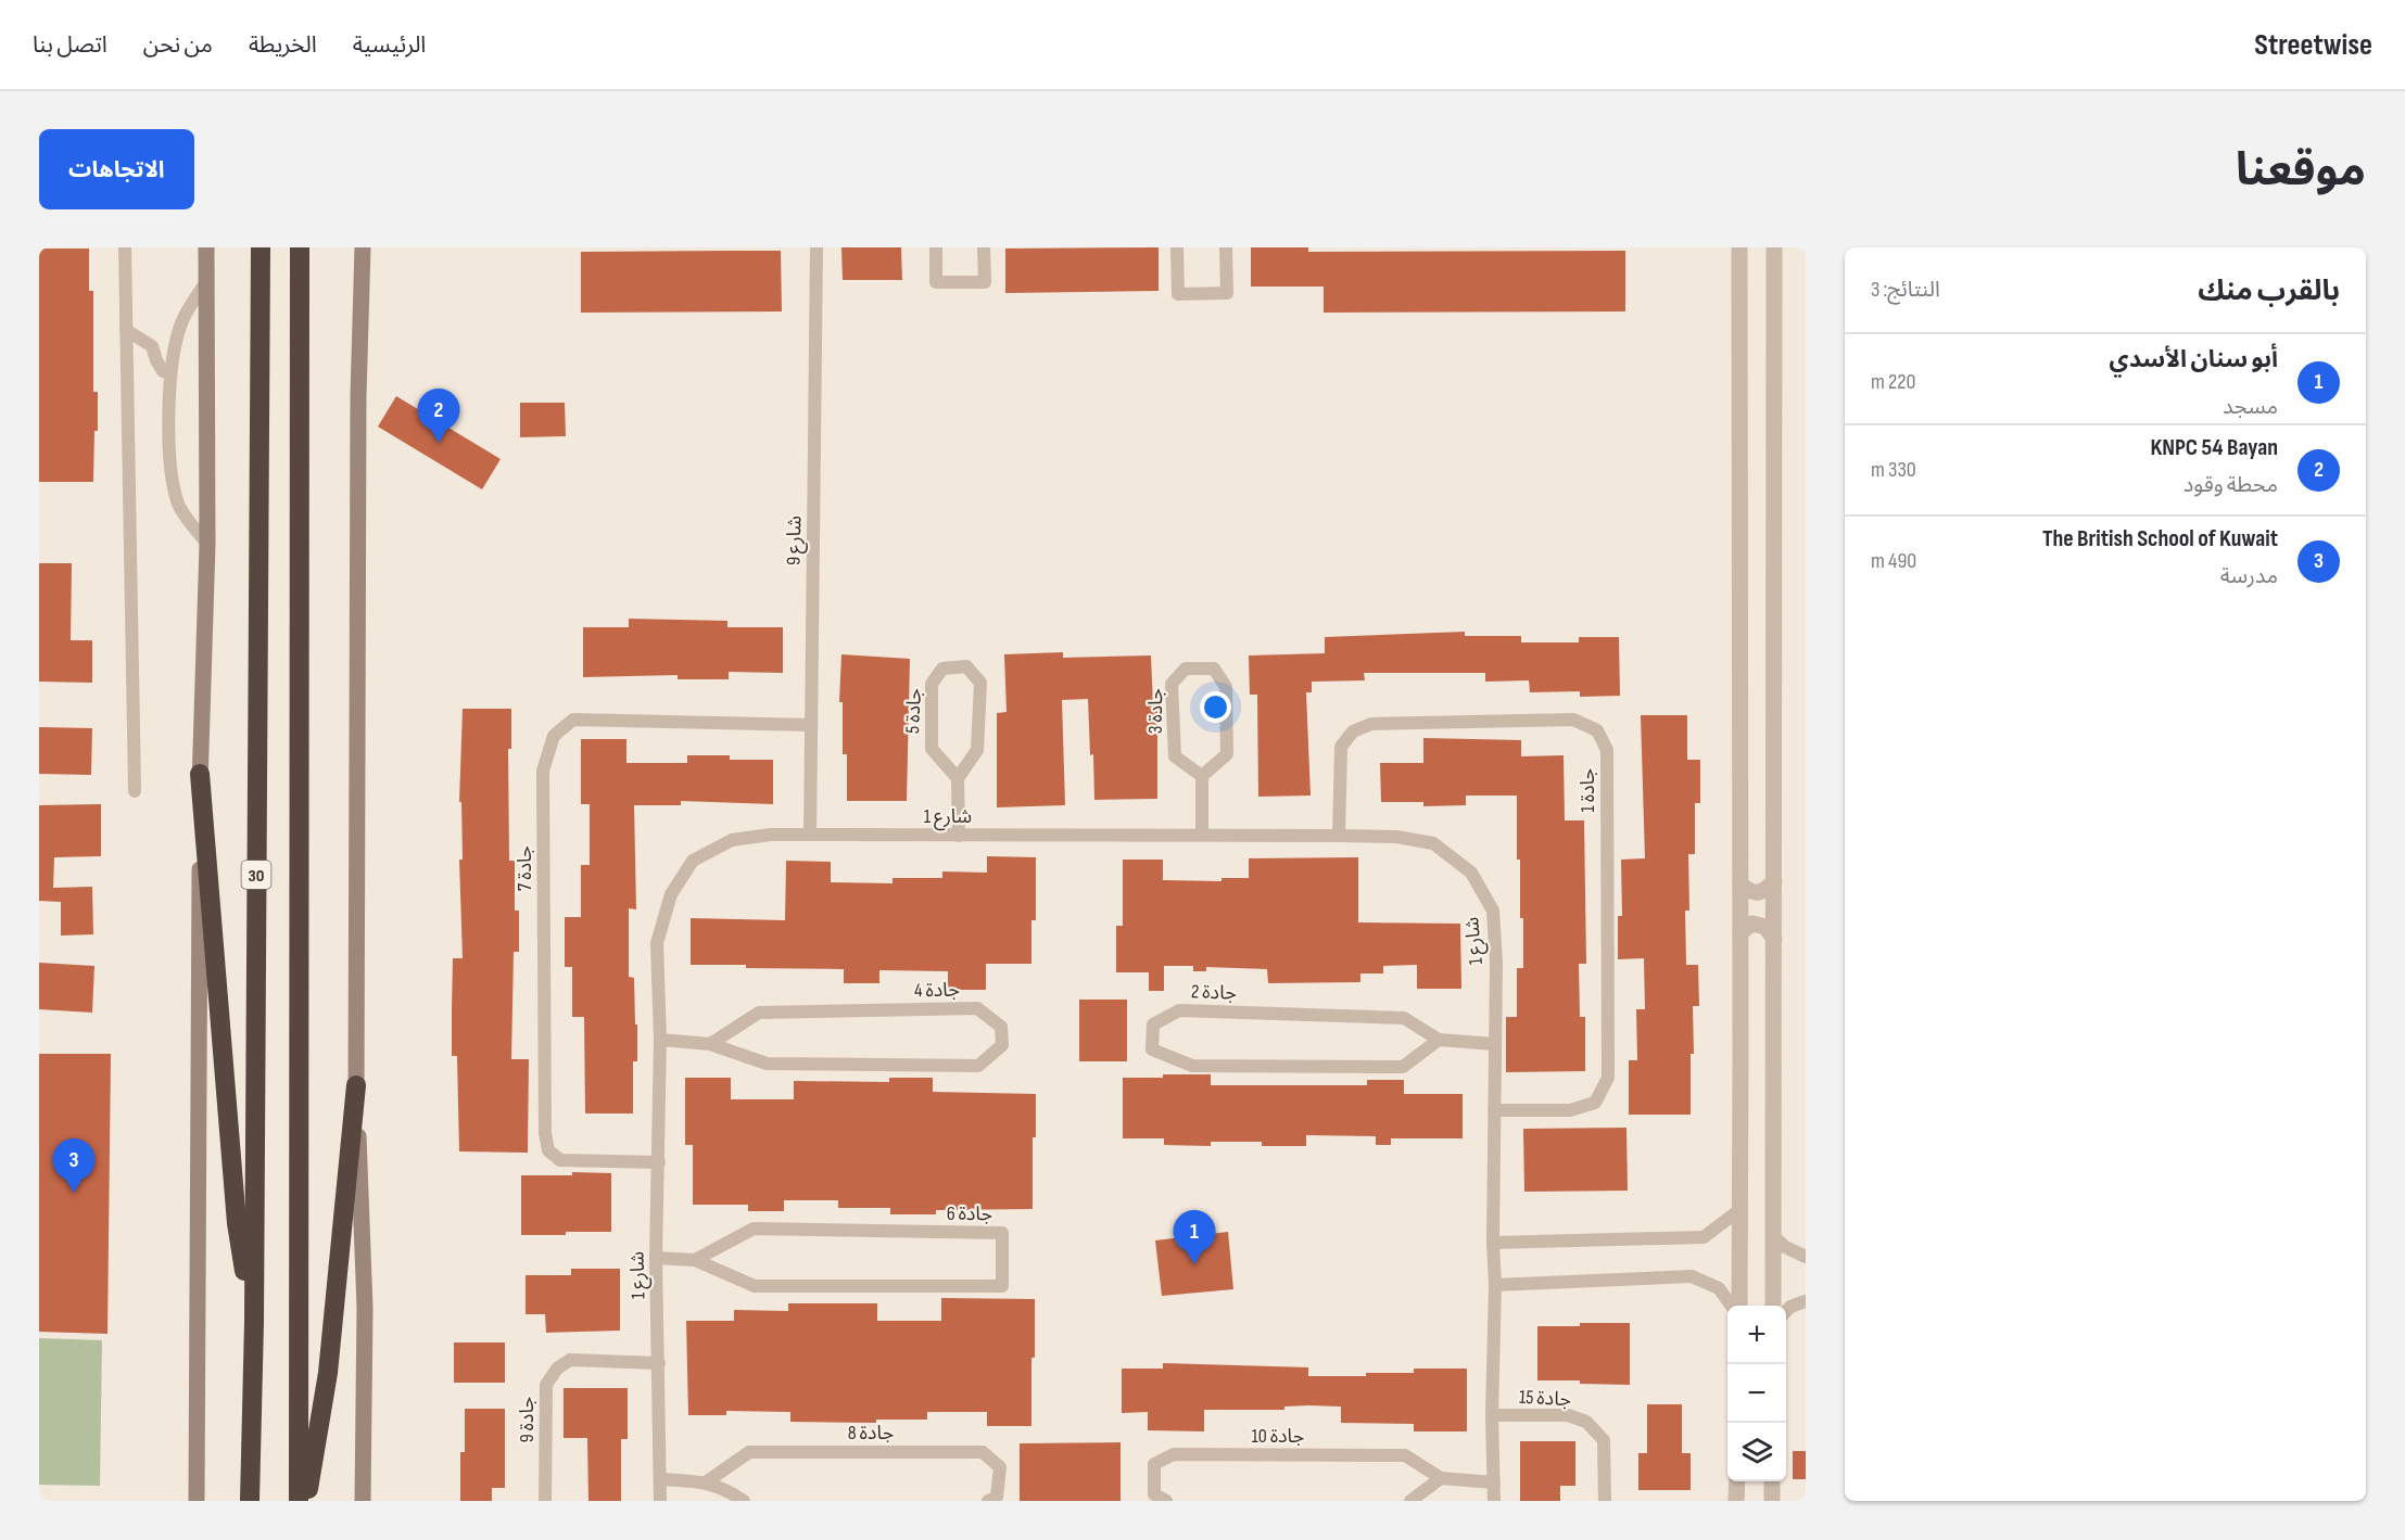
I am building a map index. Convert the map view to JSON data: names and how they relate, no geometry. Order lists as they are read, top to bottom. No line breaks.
{"streets":{"highway":["30"],"street":["شارع 9","جادة 5","جادة 3","جادة 1","شارع 1","جادة 7","جادة 4","جادة 2","جادة 6","جادة 15","جادة 9","جادة 8","جادة 10"]},"crossings":[["شارع 9","شارع 1"],["شارع 9","جادة 7"],["جادة 1","شارع 1"],["شارع 1","جادة 7"],["شارع 1","جادة 4"],["شارع 1","جادة 2"],["شارع 1","جادة 6"],["شارع 1","جادة 15"],["شارع 1","جادة 9"],["شارع 1","جادة 10"]],"page":{"header":"Streetwise","nav":["الرئيسية","الخريطة","من نحن","اتصل بنا"],"title":"موقعنا","buttons":"الاتجاهات","heading":["بالقرب منك","النتائج: 3"],"list":[{"mark":"1","name":"أبو سنان الأسدي","note":"مسجد","value":"220 m"},{"mark":"2","name":"KNPC 54 Bayan","note":"محطة وقود","value":"330 m"},{"mark":"3","name":"The British School of Kuwait","note":"مدرسة","value":"490 m"}],"pins":["2","3","1"],"map_buttons":["+","−"]}}
